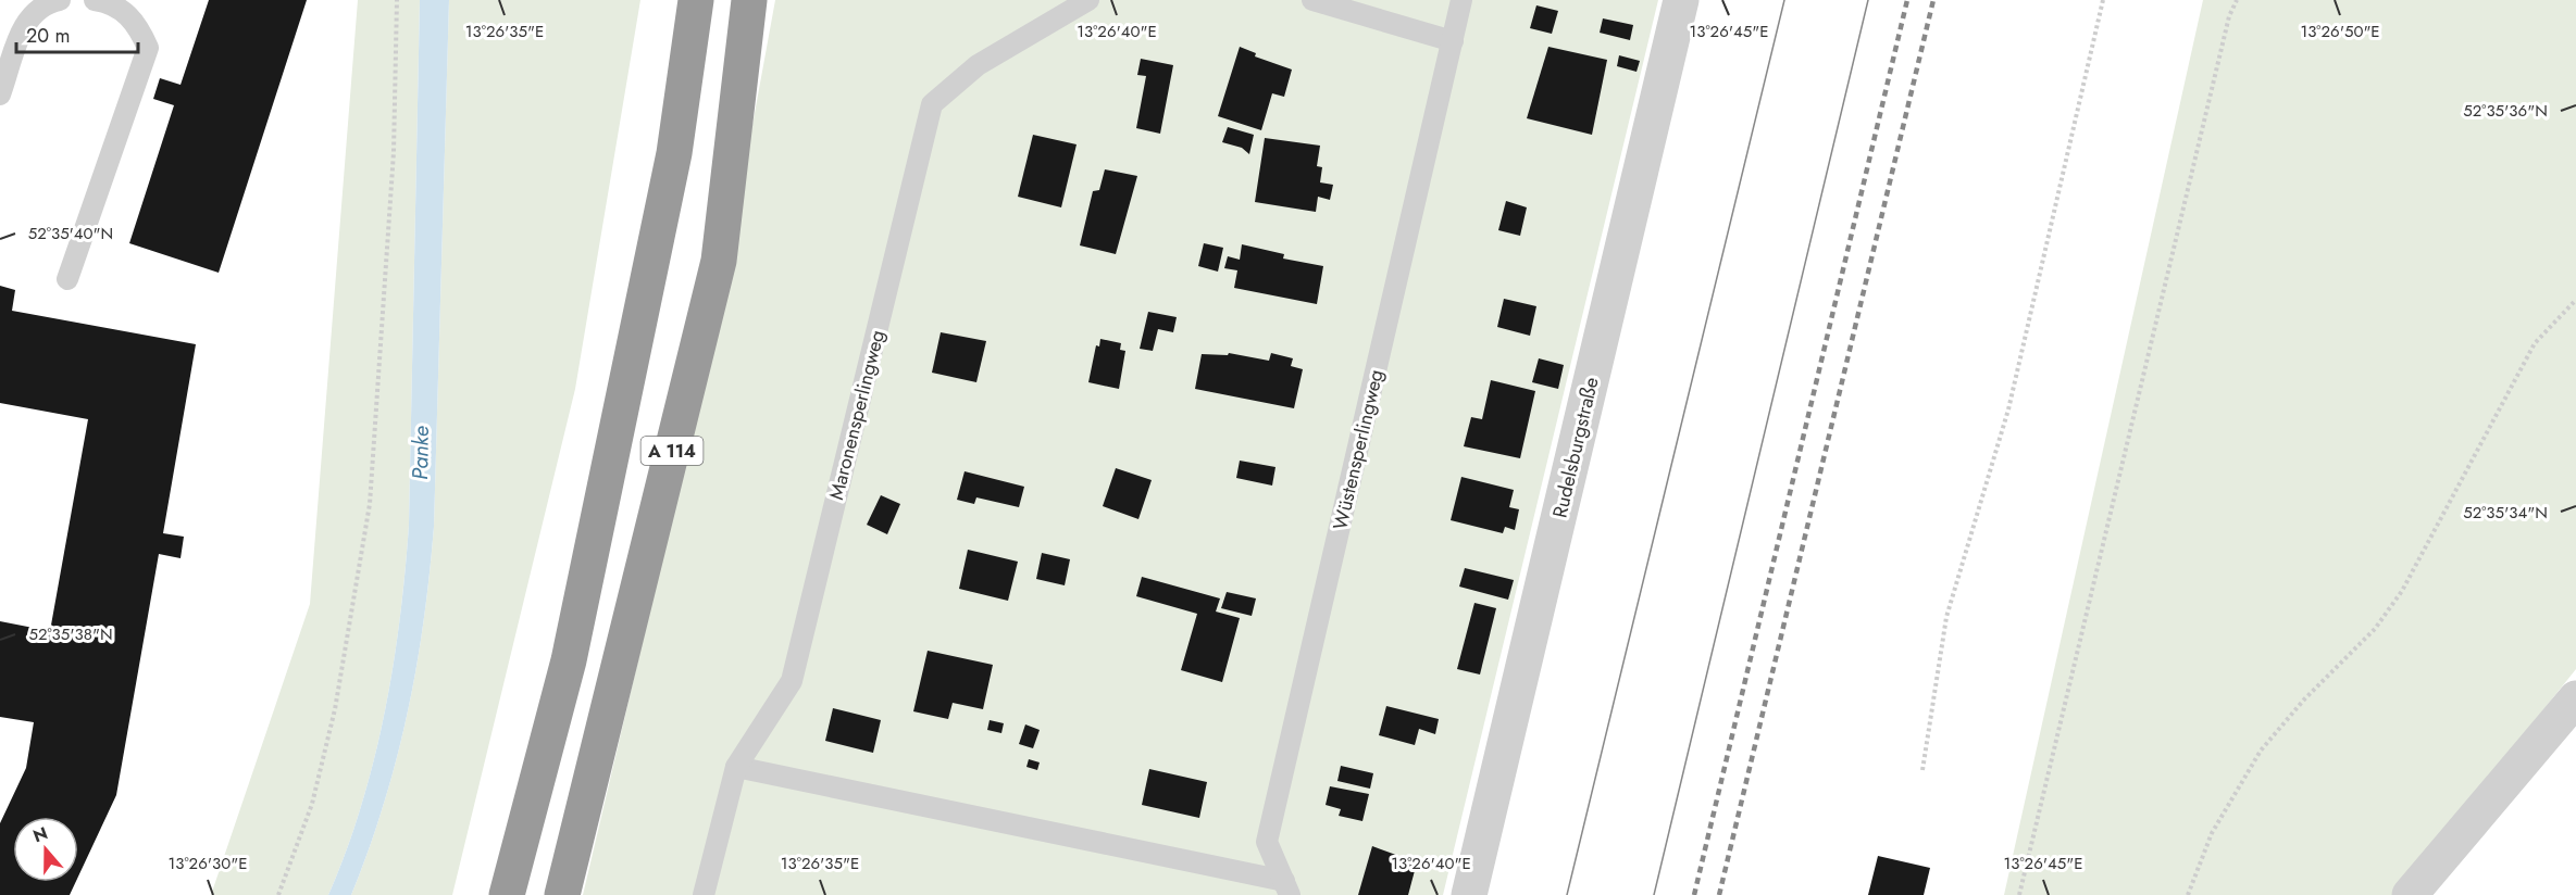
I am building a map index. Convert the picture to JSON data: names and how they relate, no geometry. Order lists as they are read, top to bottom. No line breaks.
{"streets":{"highway":["A 114"],"street":["Rudelsburgstraße"],"lane":["Maronensperlingweg","Wüstensperlingweg"]},"water":["Panke"],"scale_bar":"20 m","north":"top","coordinates":["13°26'50\"E","13°26'35\"E","13°26'40\"E","13°26'45\"E","52°35'36\"N","52°35'40\"N","52°35'34\"N","52°35'38\"N","13°26'30\"E"]}
